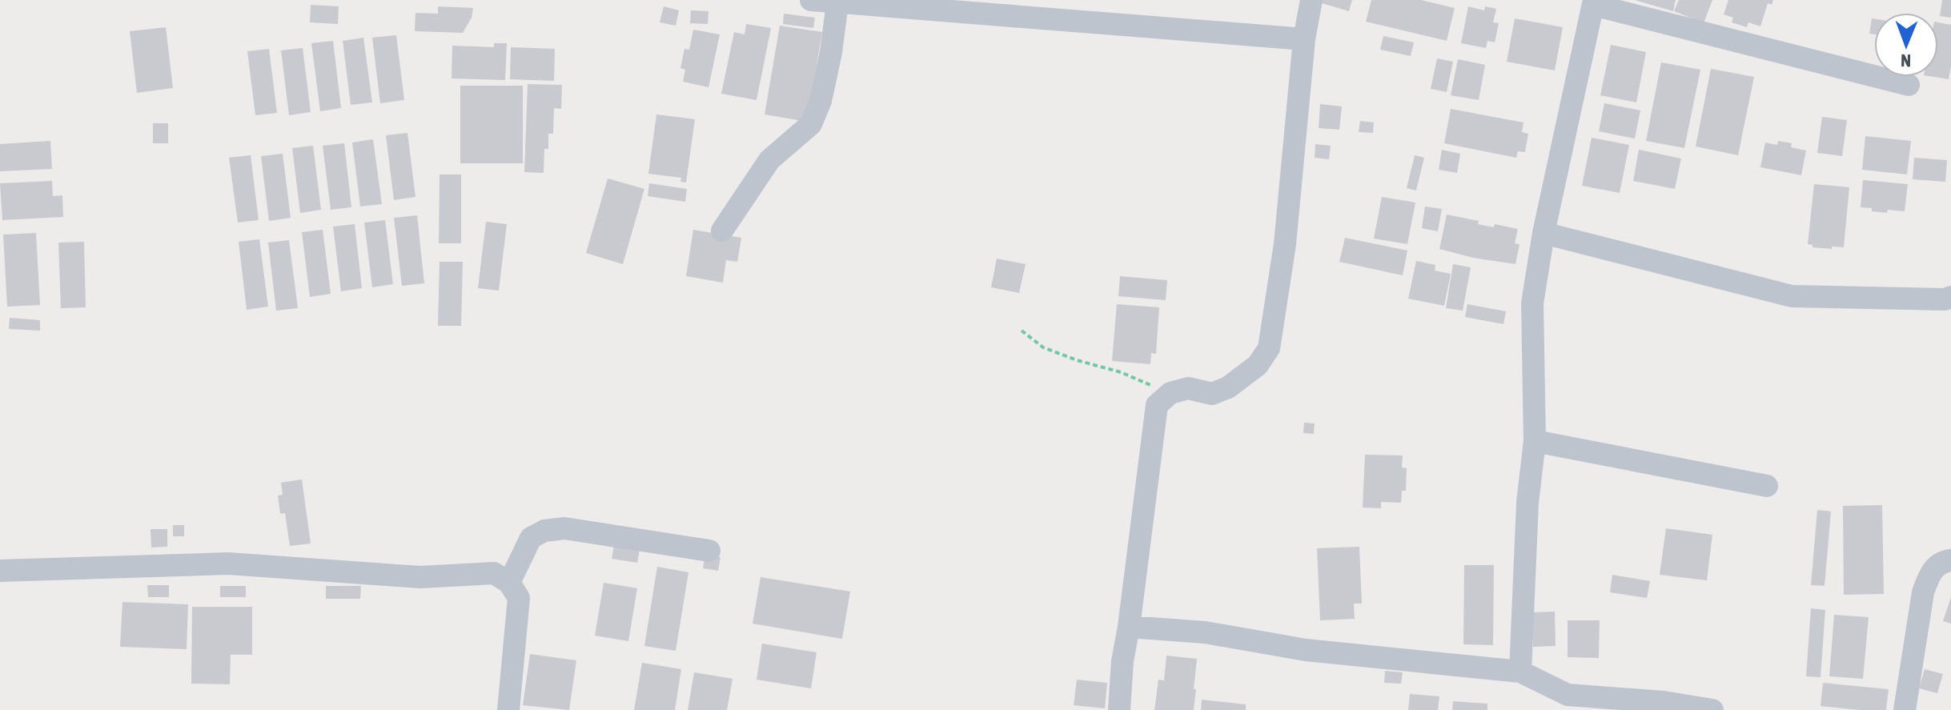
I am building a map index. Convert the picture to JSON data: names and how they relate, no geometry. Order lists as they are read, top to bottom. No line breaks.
{"north":"bottom"}
